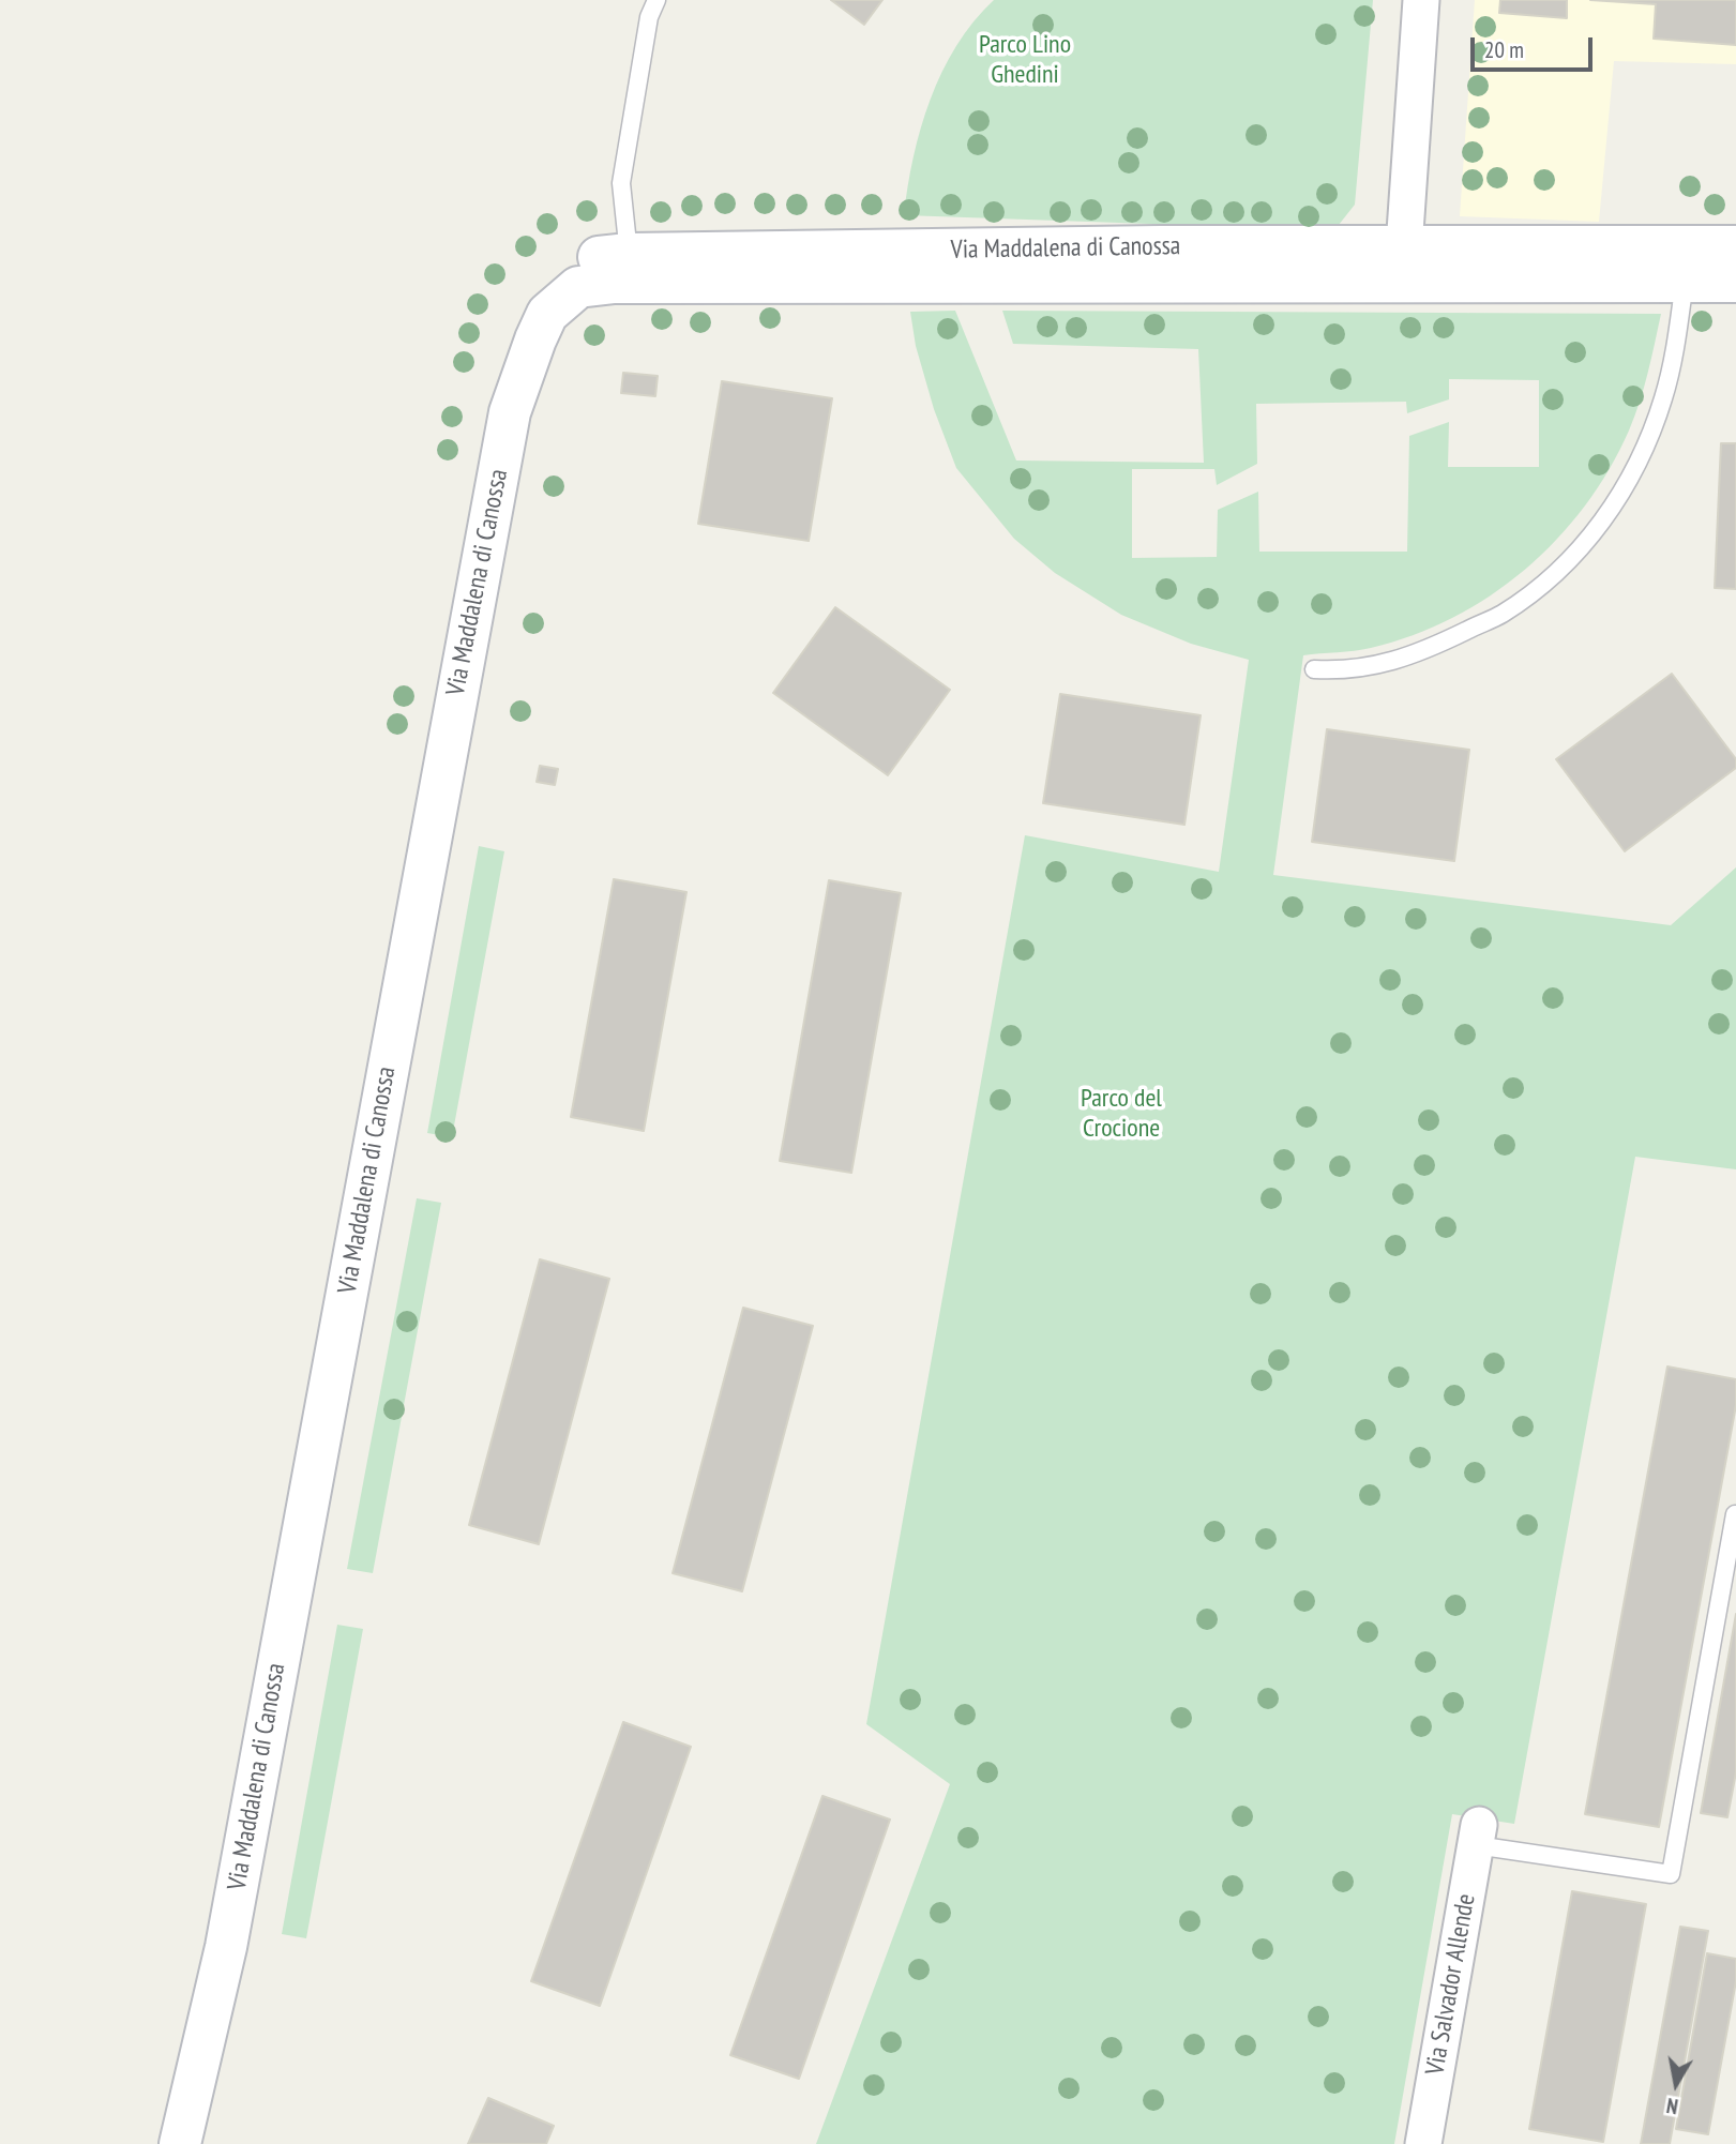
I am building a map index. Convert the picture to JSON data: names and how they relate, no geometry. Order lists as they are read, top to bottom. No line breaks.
{"streets":{"street":["Via Maddalena di Canossa","Via Salvador Allende"]},"parks":["Parco Lino Ghedini","Parco del Crocione"],"scale_bar":"20 m","north":"bottom"}
